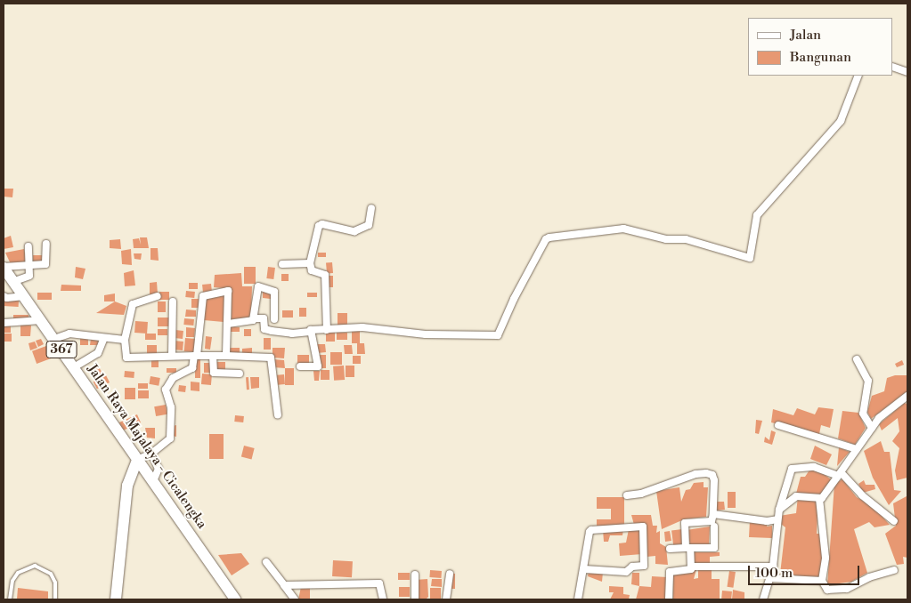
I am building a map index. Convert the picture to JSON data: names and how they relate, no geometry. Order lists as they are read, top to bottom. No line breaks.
{"streets":{"main road":["367","Jalan Raya Majalaya - Cicalengka"]},"legend":["Jalan","Bangunan"],"scale_bar":"100 m"}
